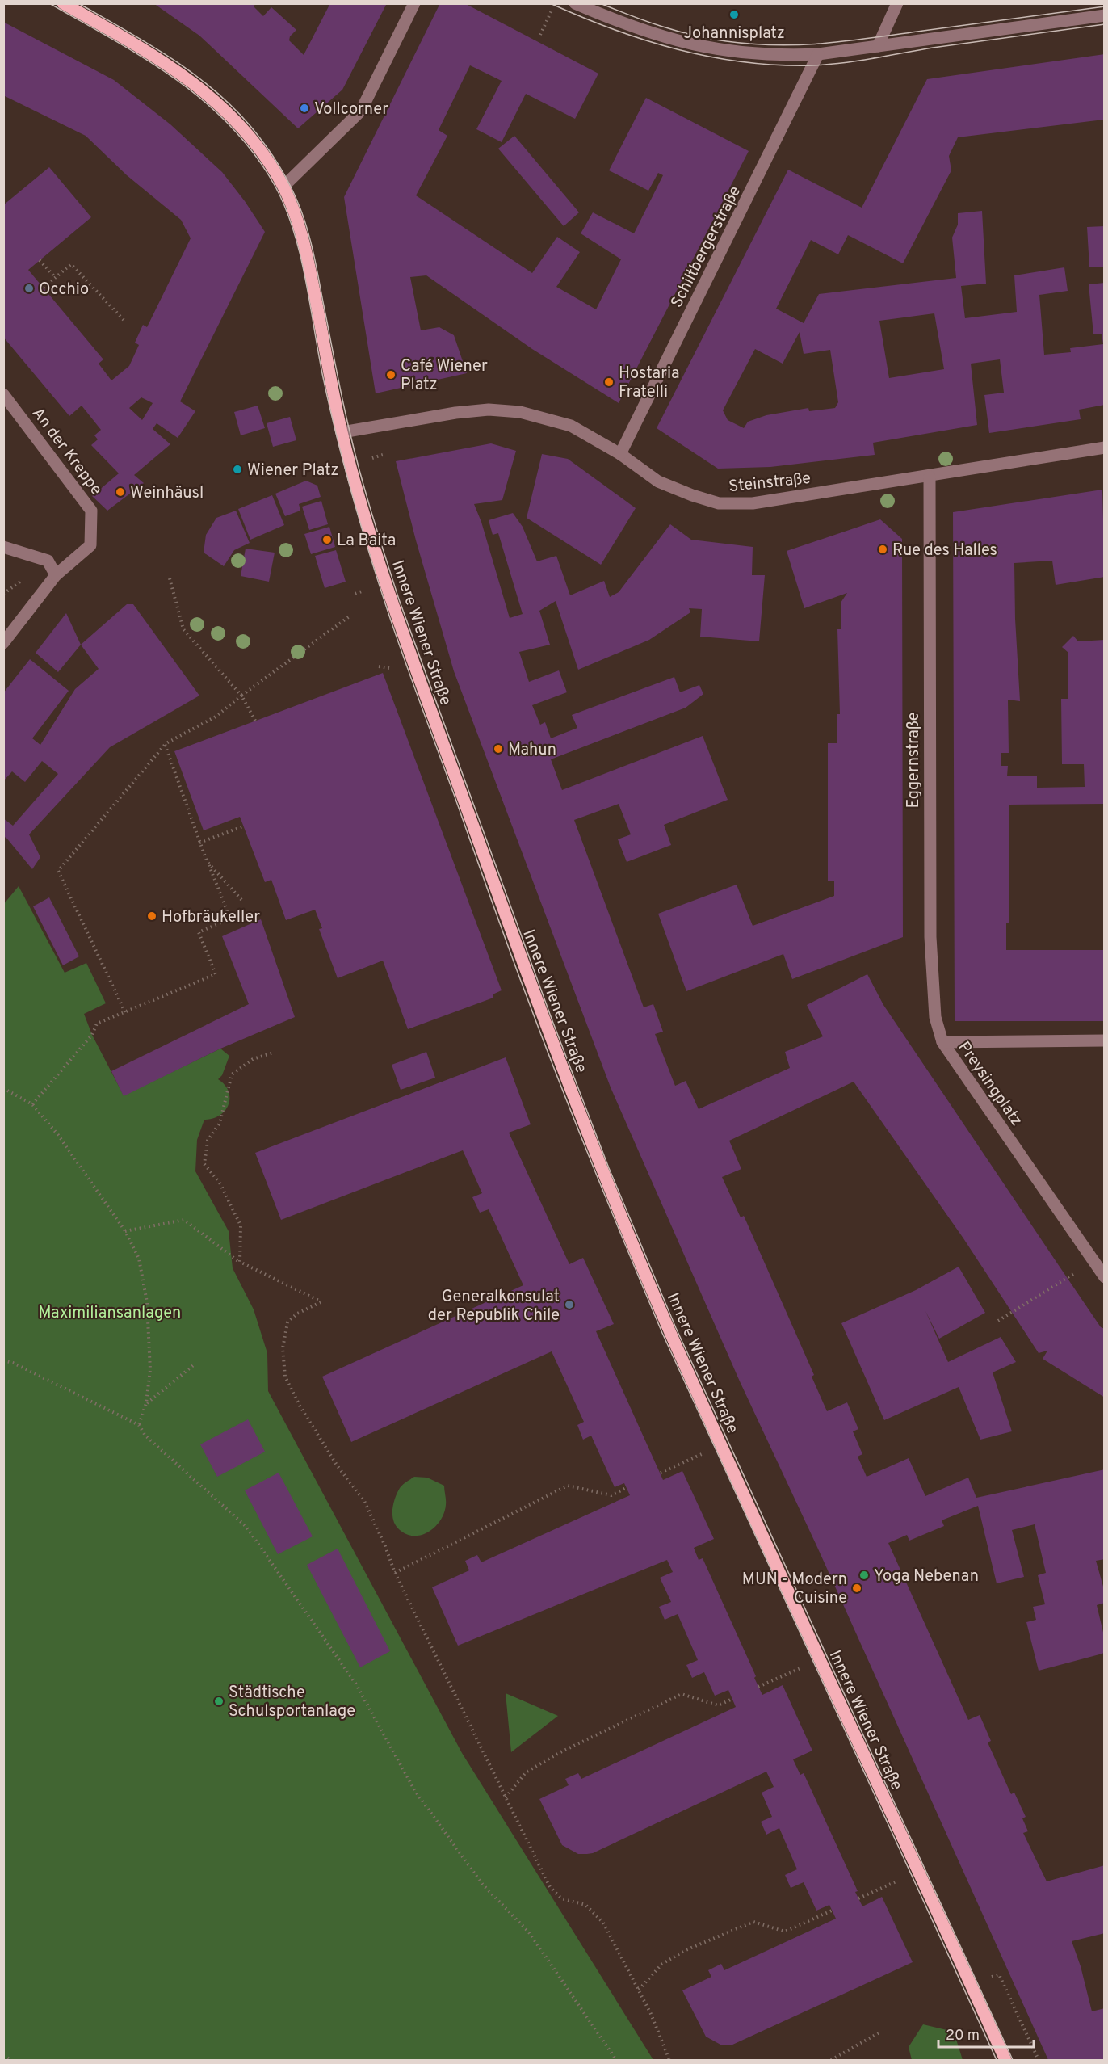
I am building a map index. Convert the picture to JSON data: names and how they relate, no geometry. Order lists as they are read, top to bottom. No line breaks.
{"streets":{"main road":["Innere Wiener Straße"],"street":["Schiltbergerstraße","An der Kreppe","Steinstraße","Eggernstraße","Preysingplatz"]},"crossings":[["Schiltbergerstraße","Steinstraße"],["Steinstraße","Innere Wiener Straße"],["Steinstraße","Eggernstraße"],["Eggernstraße","Preysingplatz"]],"parks":["Maximiliansanlagen"],"places":["Johannisplatz","Vollcorner","Occhio","Café Wiener Platz","Hostaria Fratelli","Wiener Platz","Weinhäusl","La Baita","Rue des Halles","Mahun","Hofbräukeller","Generalkonsulat der Republik Chile","Yoga Nebenan","MUN - Modern Cuisine","Städtische Schulsportanlage"],"scale_bar":"20 m"}
